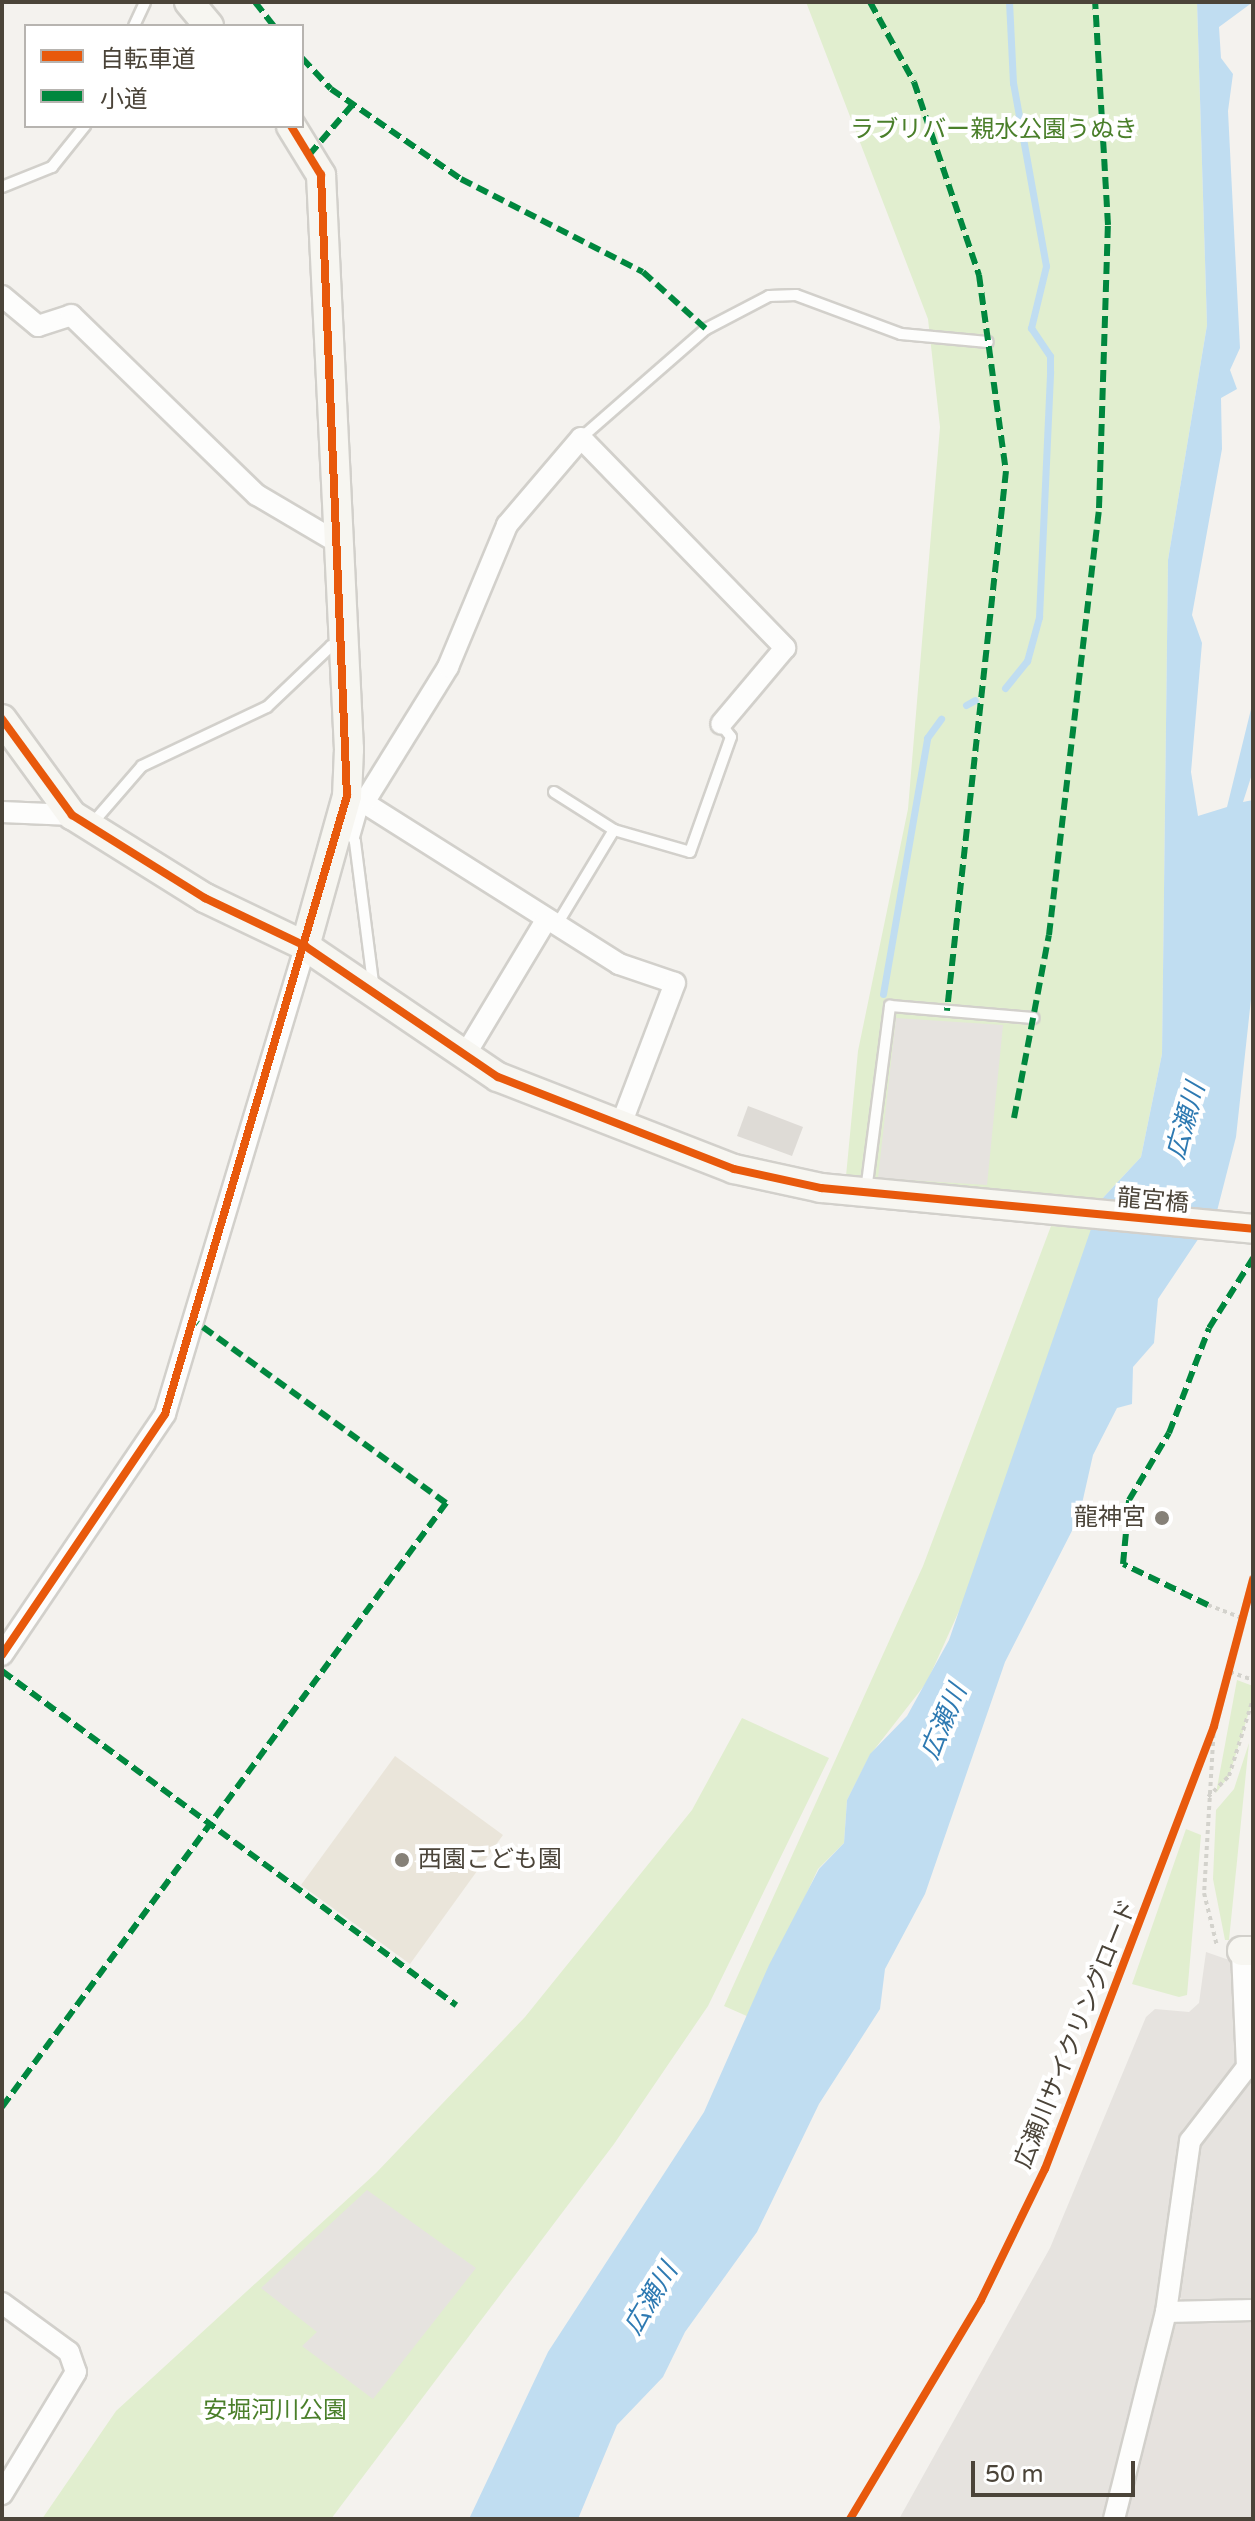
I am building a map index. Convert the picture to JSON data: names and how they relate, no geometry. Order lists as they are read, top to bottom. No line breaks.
{"streets":{"street":["龍宮橋"],"cycle path":["広瀬川サイクリングロード"]},"water":["広瀬川"],"parks":["ラブリバー親水公園うぬき","安堀河川公園"],"places":["龍神宮","西園こども園"],"legend":["自転車道","小道"],"scale_bar":"50 m"}
